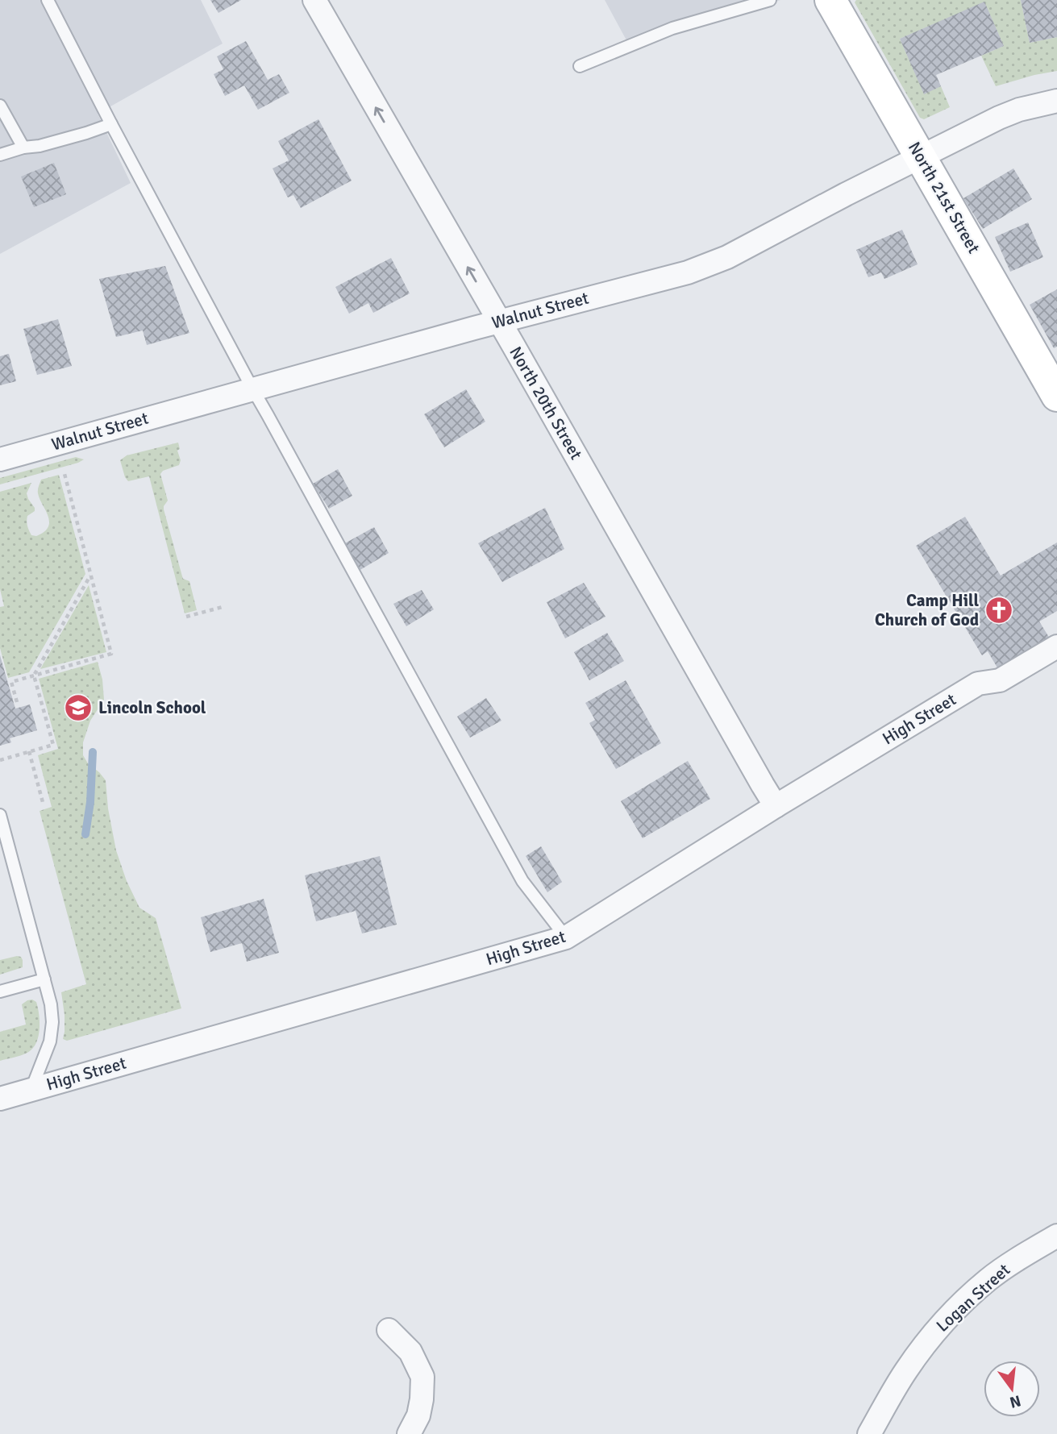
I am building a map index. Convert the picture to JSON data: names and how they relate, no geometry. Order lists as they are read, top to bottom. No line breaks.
{"streets":{"main road":["North 21st Street"],"street":["Walnut Street","North 20th Street","High Street","Logan Street"]},"crossings":[["North 21st Street","Walnut Street"],["Walnut Street","North 20th Street"],["North 20th Street","High Street"]],"one_way":["North 20th Street"],"places":{"church":["Camp Hill Church of God"],"school or university":["Lincoln School"]},"north":"bottom"}
